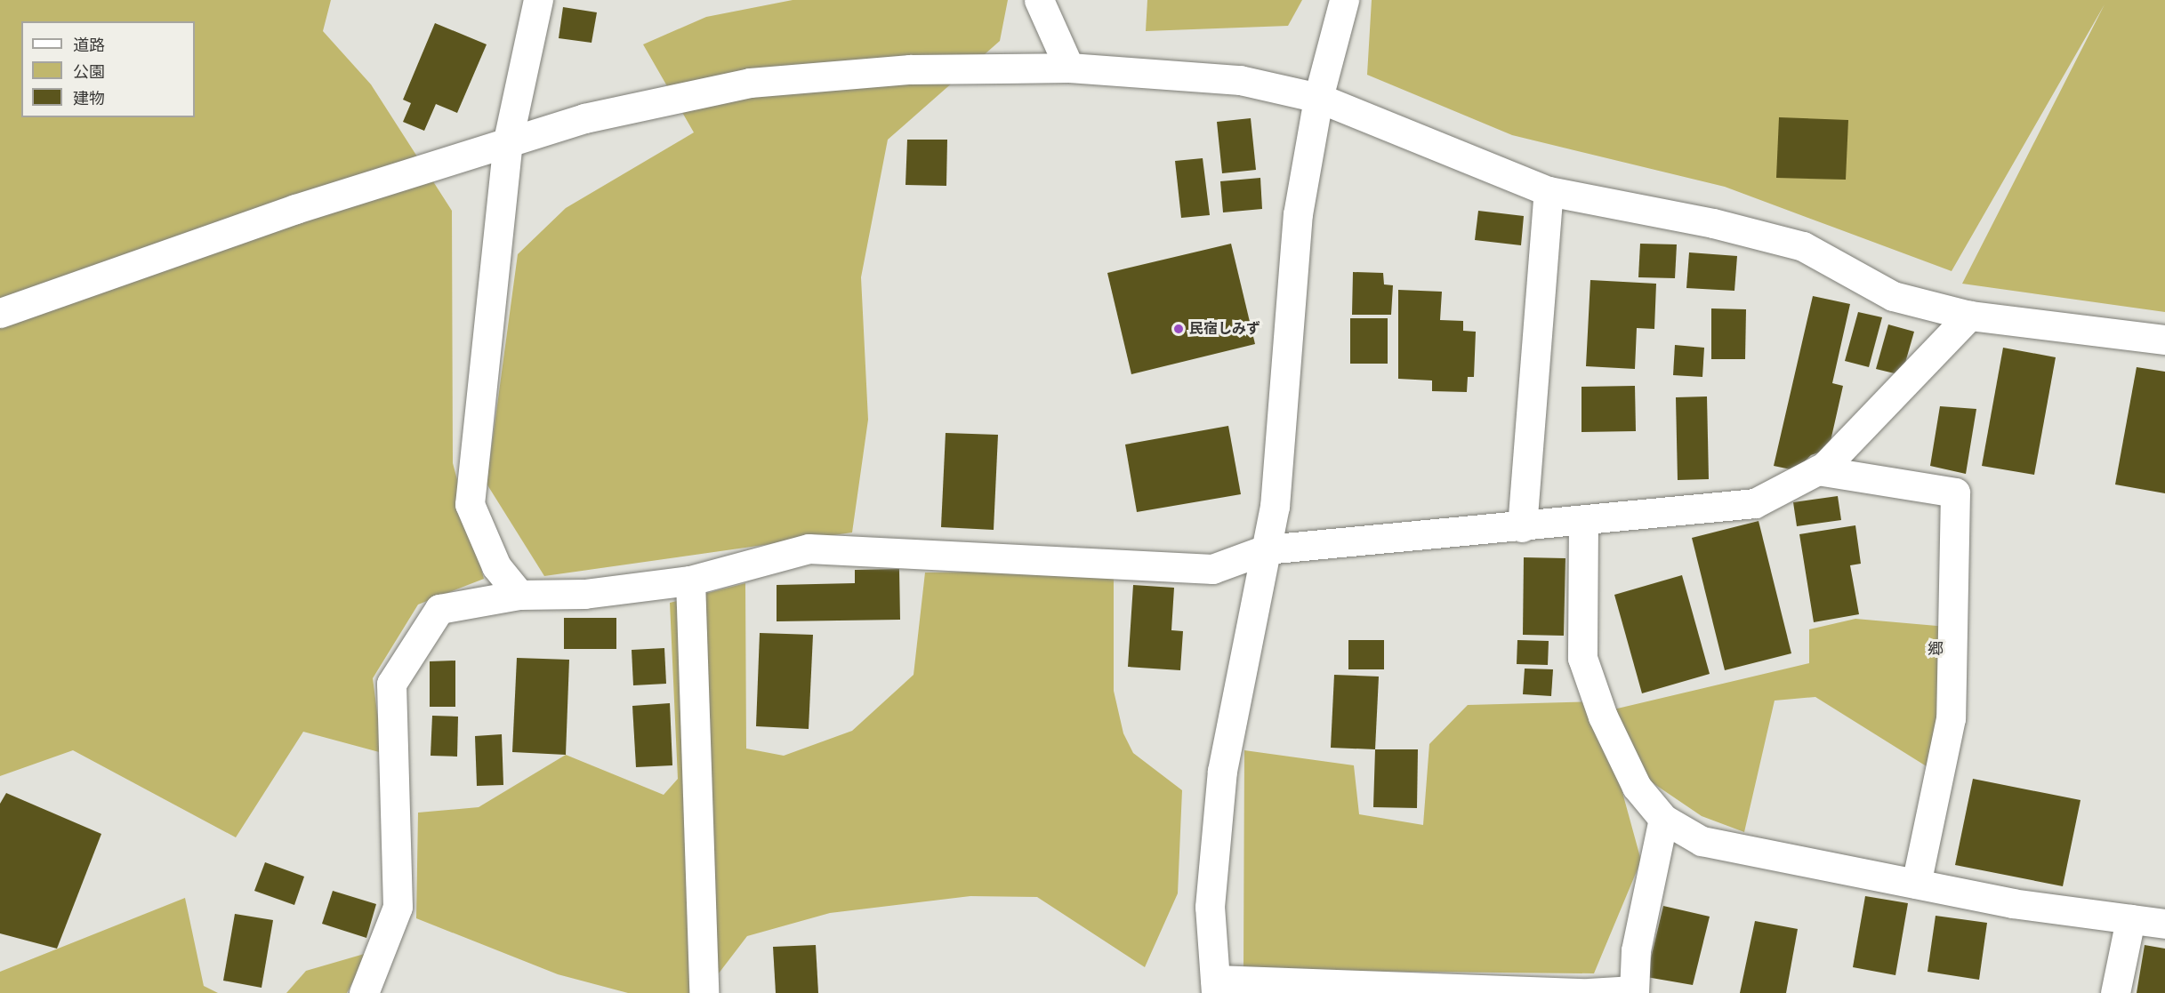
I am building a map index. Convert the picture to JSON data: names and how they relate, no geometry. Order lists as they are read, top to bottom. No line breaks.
{"districts":["郷"],"places":["民宿しみず"],"legend":["道路","公園","建物"]}
